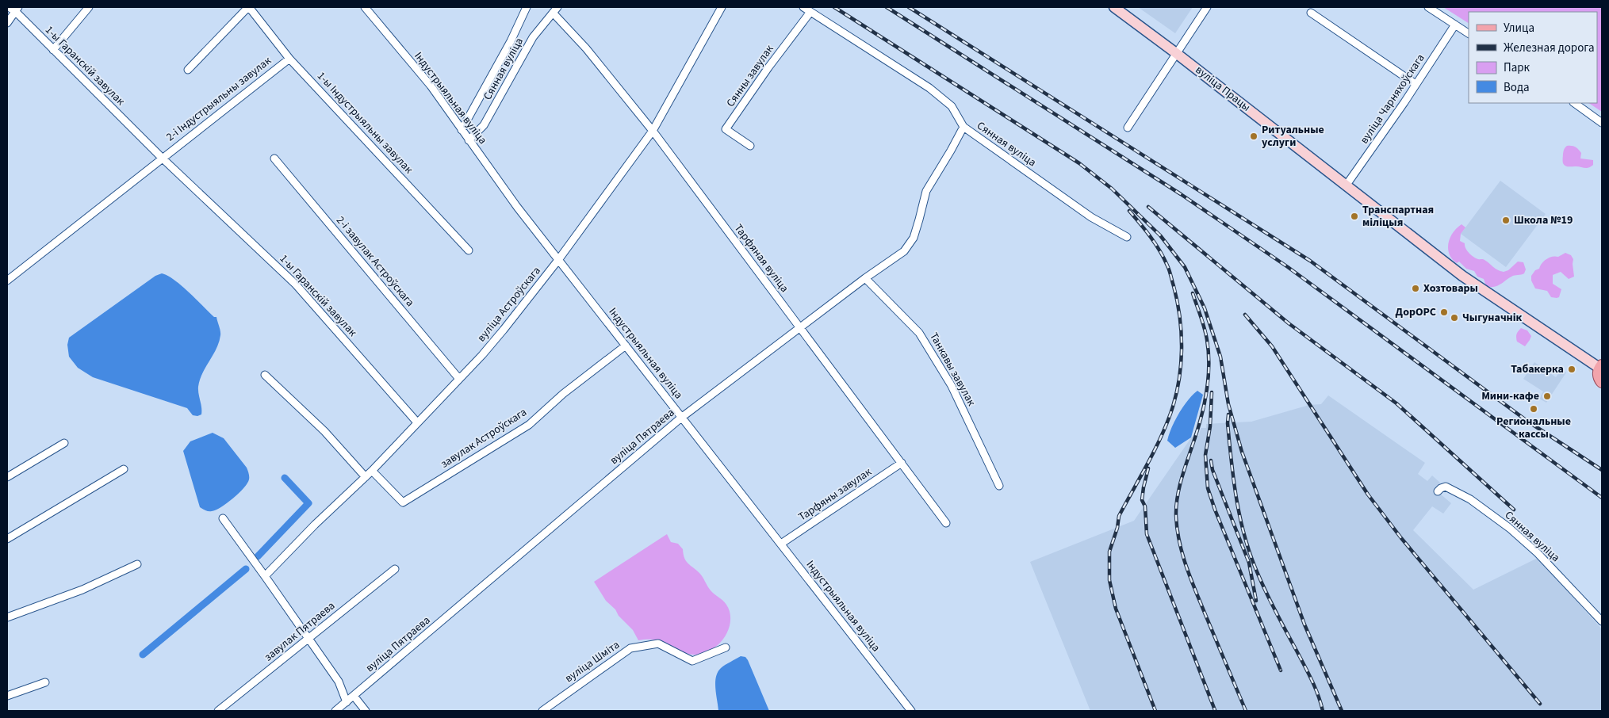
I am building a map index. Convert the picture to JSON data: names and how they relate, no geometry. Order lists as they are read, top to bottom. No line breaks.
{"streets":{"main road":["вуліца Працы"],"street":["1-ы Гаранскій завулак","Сянная вуліца","Сянны завулак","Індустрыяльная вуліца","2-і Індустрыяльны завулак","вуліца Чарняхоўскага","1-ы Індустрыяльны завулак","Тарфяная вуліца","2-і завулак Астроўскага","вуліца Астроўскага","Танкавы завулак","вуліца Пятраева","завулак Астроўскага","Тарфяны завулак","завулак Пятраева","вуліца Шміта"]},"crossings":[["1-ы Гаранскій завулак","2-і Індустрыяльны завулак"],["1-ы Гаранскій завулак","вуліца Астроўскага"],["Сянная вуліца","Сянны завулак"],["Сянная вуліца","Індустрыяльная вуліца"],["Сянная вуліца","Тарфяная вуліца"],["Сянная вуліца","вуліца Пятраева"],["вуліца Працы","вуліца Чарняхоўскага"],["Індустрыяльная вуліца","вуліца Астроўскага"],["Індустрыяльная вуліца","вуліца Пятраева"],["Індустрыяльная вуліца","завулак Астроўскага"],["Індустрыяльная вуліца","Тарфяны завулак"],["2-і Індустрыяльны завулак","1-ы Індустрыяльны завулак"],["Тарфяная вуліца","вуліца Астроўскага"],["Тарфяная вуліца","вуліца Пятраева"],["Тарфяная вуліца","Тарфяны завулак"],["2-і завулак Астроўскага","вуліца Астроўскага"],["вуліца Астроўскага","завулак Астроўскага"],["Танкавы завулак","вуліца Пятраева"]],"places":["Ритуальные услуги","Транспартная міліцыя","Школа №19","Хозтовары","ДорОРС","Чыгуначнік","Табакерка","Мини-кафе","Региональные кассы"],"legend":["Улица","Железная дорога","Парк","Вода"]}
